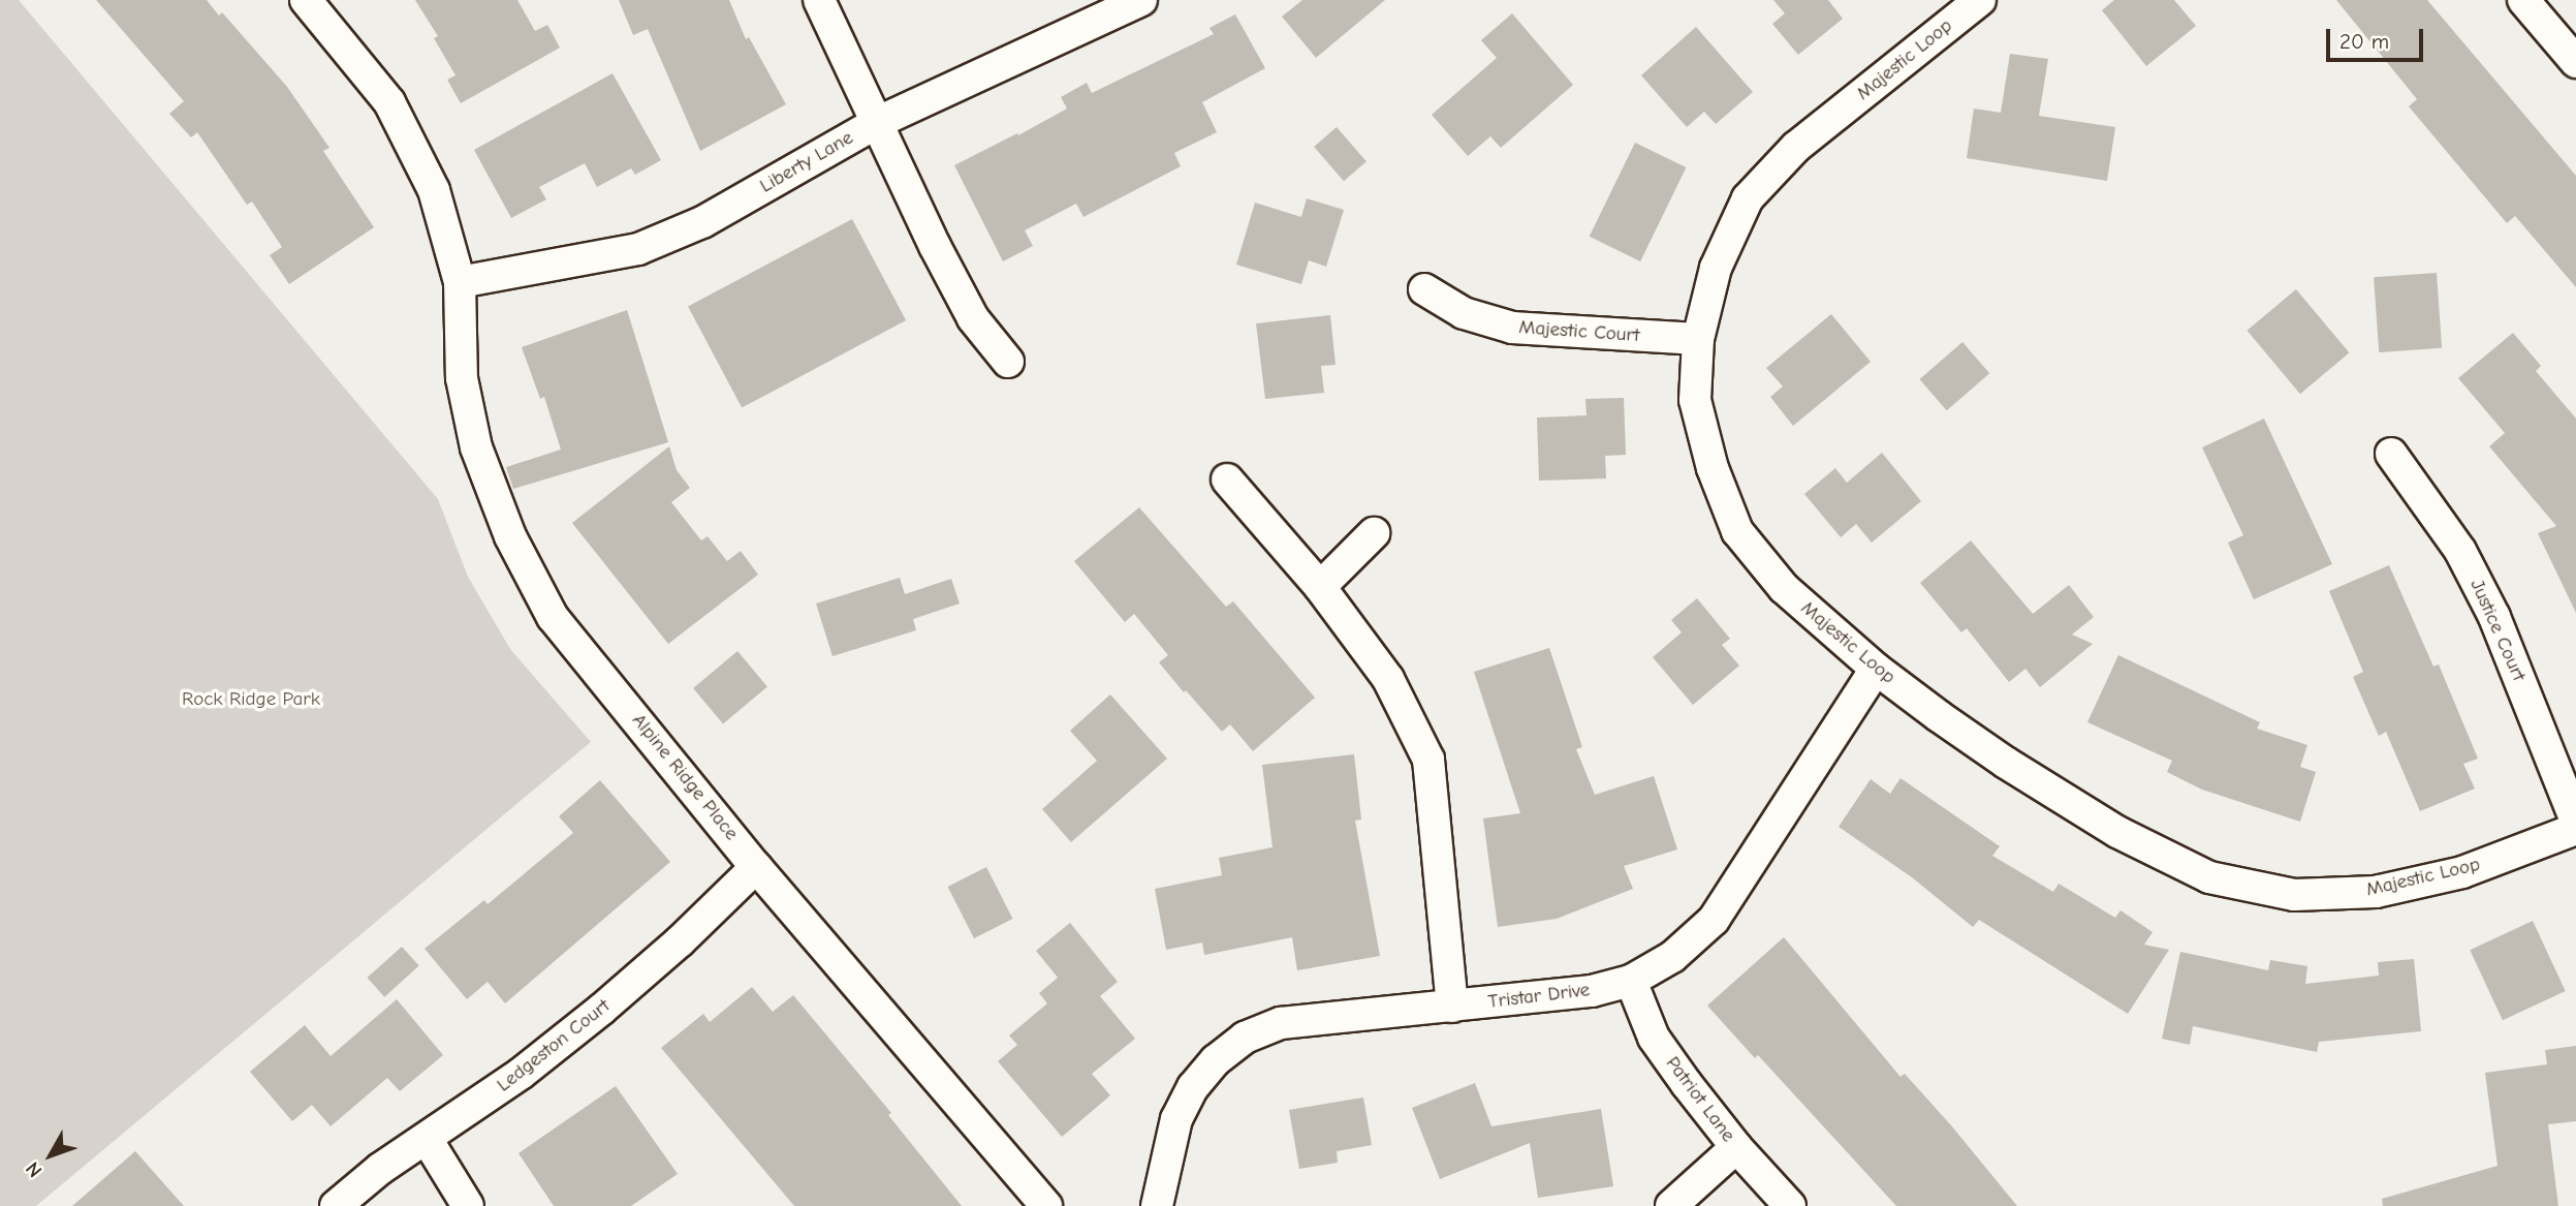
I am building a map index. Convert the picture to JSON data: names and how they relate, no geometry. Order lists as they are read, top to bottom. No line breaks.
{"streets":{"street":["Majestic Loop","Liberty Lane","Majestic Court","Justice Court","Alpine Ridge Place","Tristar Drive","Ledgeston Court","Patriot Lane"]},"crossings":[["Majestic Loop","Majestic Court"],["Majestic Loop","Tristar Drive"],["Liberty Lane","Alpine Ridge Place"],["Alpine Ridge Place","Ledgeston Court"],["Tristar Drive","Patriot Lane"]],"parks":["Rock Ridge Park"],"scale_bar":"20 m","north":"bottom left"}
